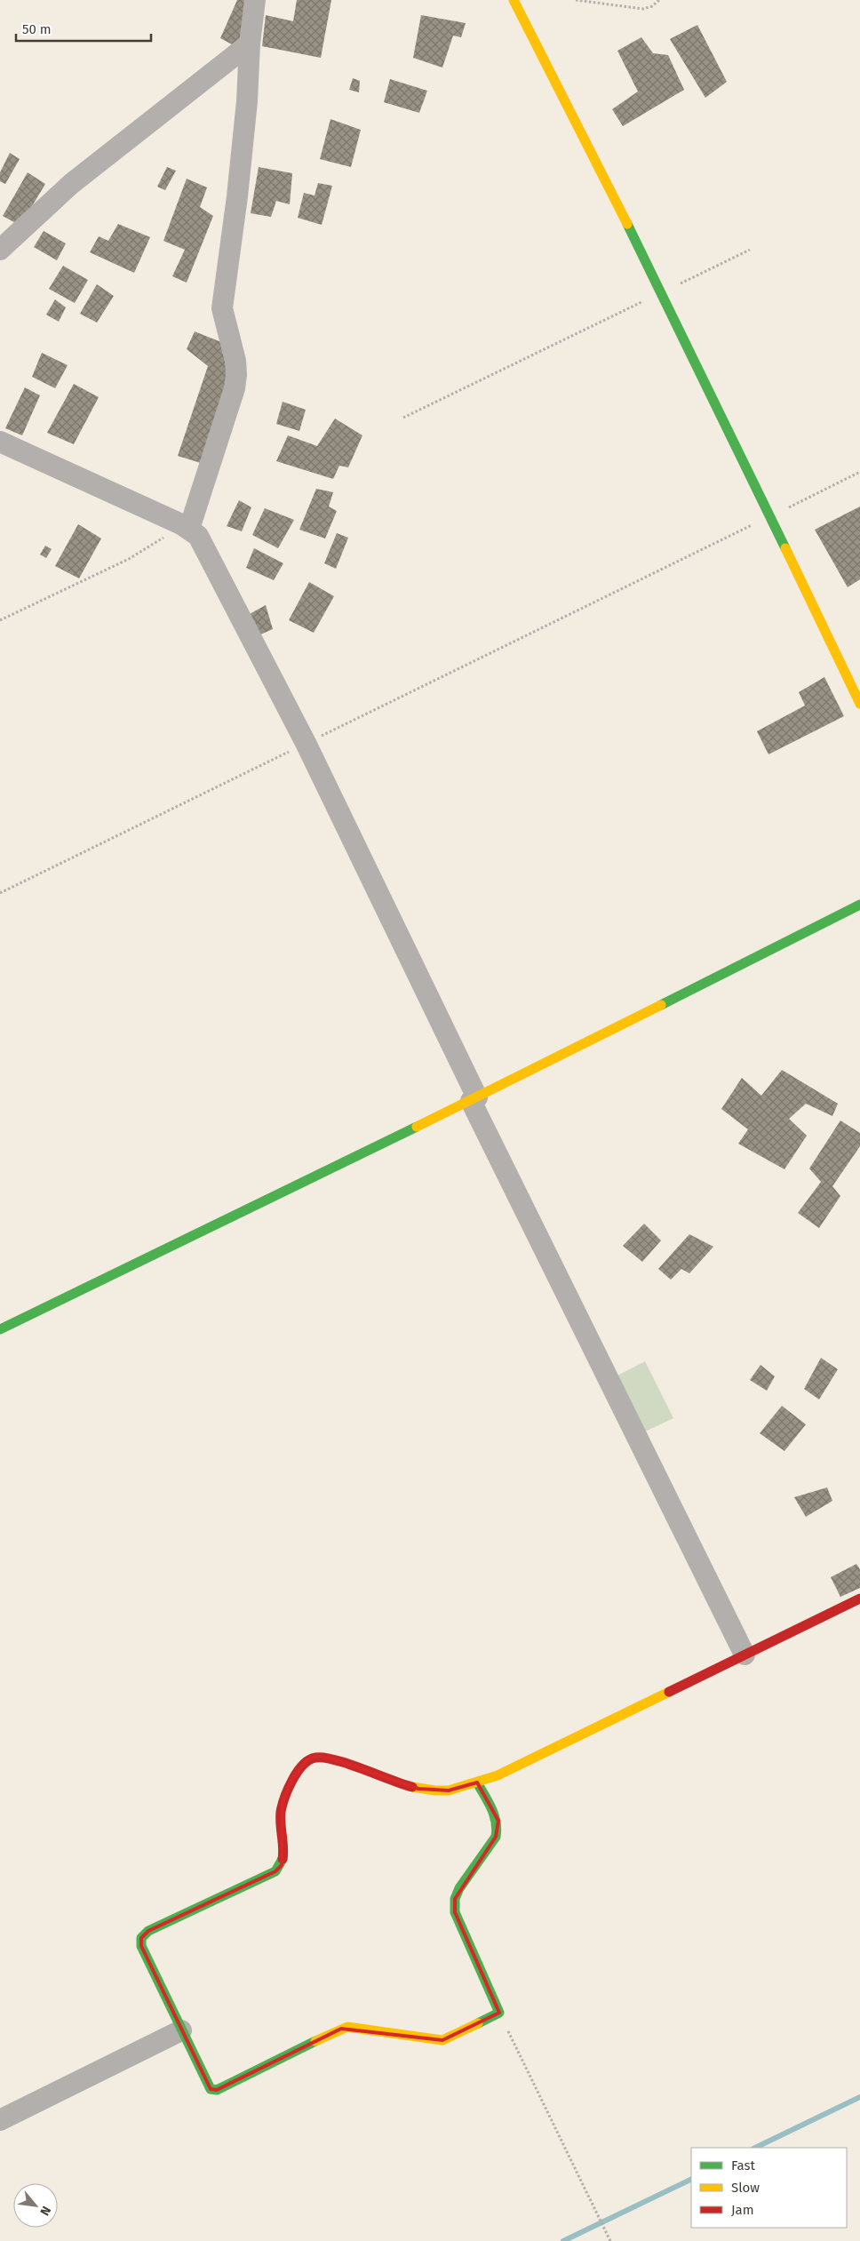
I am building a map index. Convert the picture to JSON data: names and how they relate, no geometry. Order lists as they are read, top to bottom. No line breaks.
{"legend":["Fast","Slow","Jam"],"scale_bar":"50 m","north":"bottom right"}
